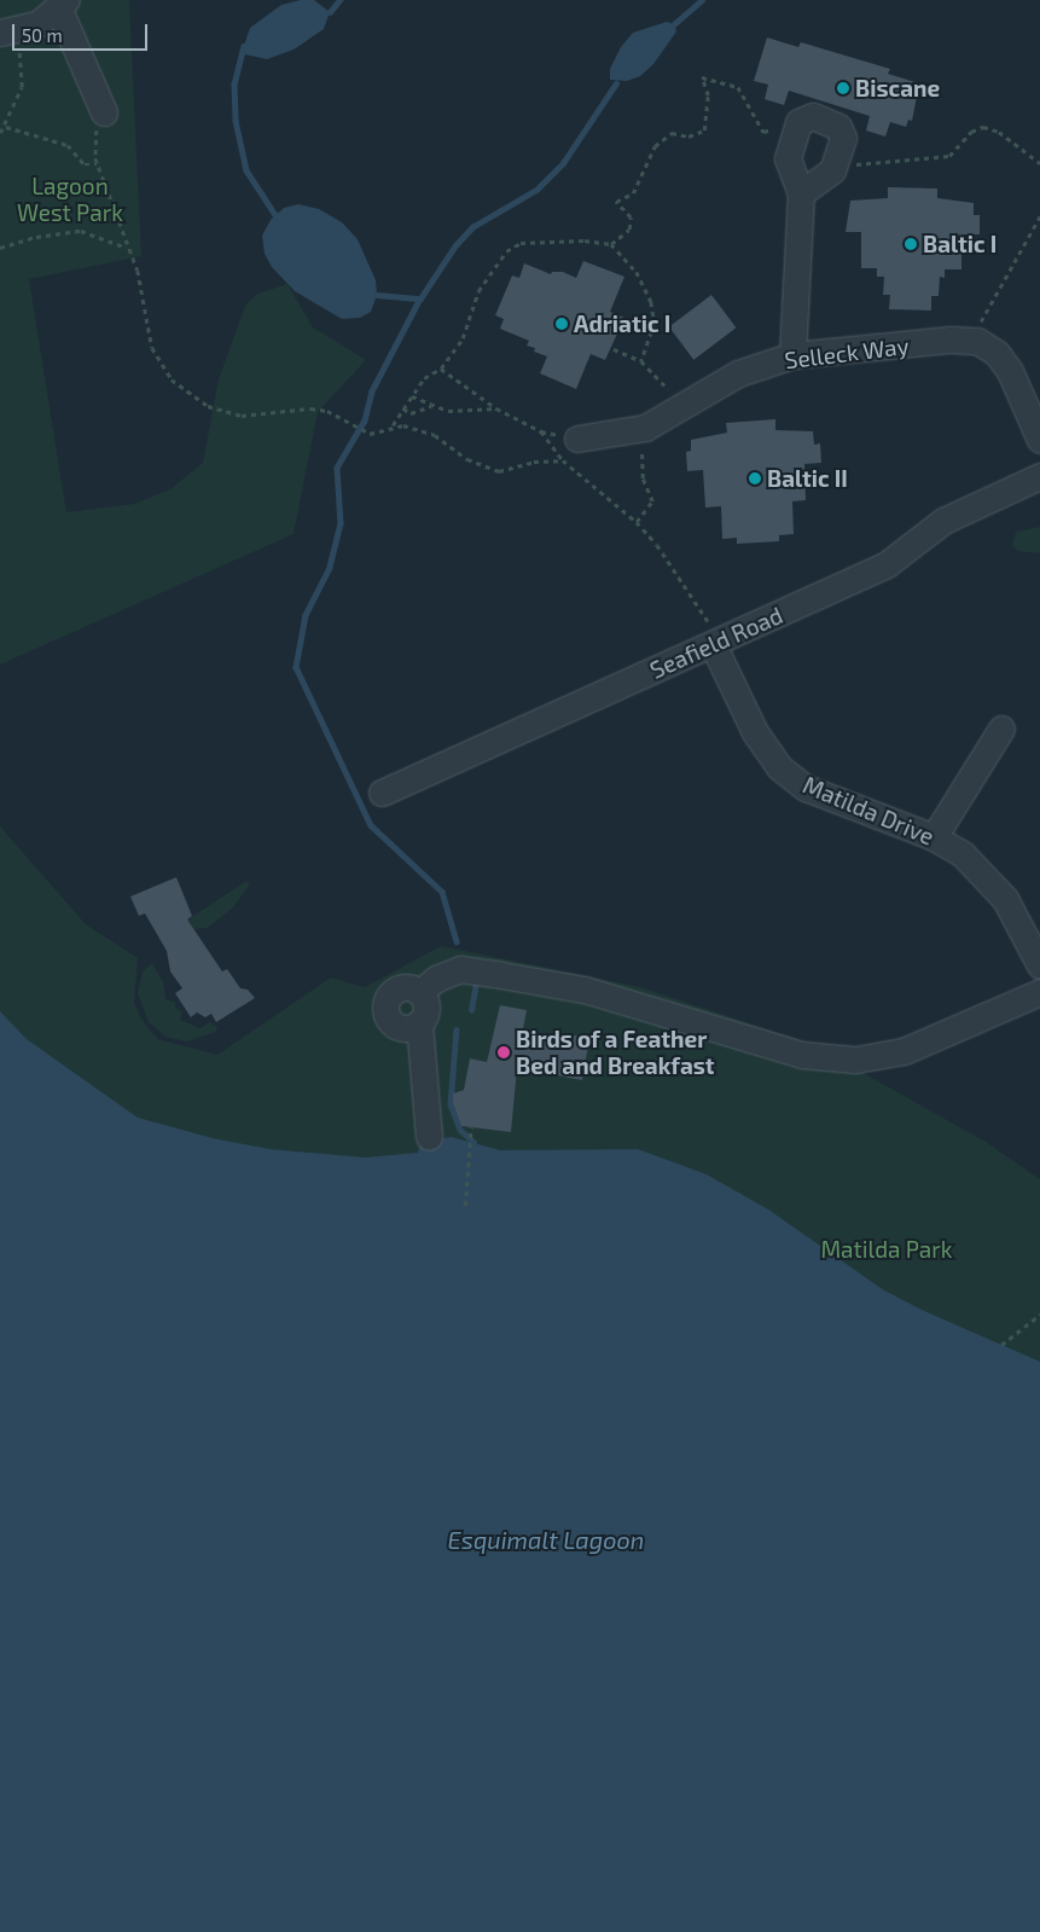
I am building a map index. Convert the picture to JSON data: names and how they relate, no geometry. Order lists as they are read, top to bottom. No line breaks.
{"streets":{"street":["Selleck Way","Seafield Road","Matilda Drive"]},"crossings":[["Seafield Road","Matilda Drive"]],"water":["Esquimalt Lagoon"],"parks":["Lagoon West Park","Matilda Park"],"places":["Biscane","Baltic I","Adriatic I","Baltic II","Birds of a Feather Bed and Breakfast"],"scale_bar":"50 m"}
